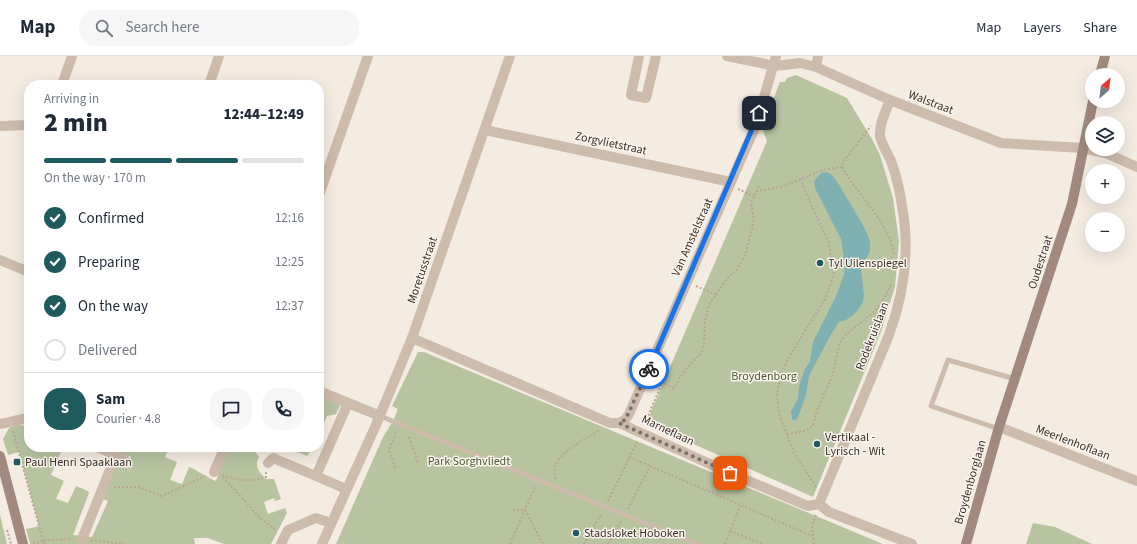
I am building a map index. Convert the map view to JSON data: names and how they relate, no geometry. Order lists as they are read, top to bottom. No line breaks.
{"streets":{"street":["Walstraat","Zorgvlietstraat","Van Amstelstraat","Oudestraat","Moretusstraat","Rodekruislaan","Marneflaan","Meerlenhoflaan","Broydenborglaan"]},"crossings":[["Walstraat","Van Amstelstraat"],["Walstraat","Oudestraat"],["Walstraat","Rodekruislaan"],["Zorgvlietstraat","Van Amstelstraat"],["Zorgvlietstraat","Moretusstraat"],["Van Amstelstraat","Marneflaan"],["Oudestraat","Meerlenhoflaan"],["Oudestraat","Broydenborglaan"],["Moretusstraat","Marneflaan"],["Rodekruislaan","Marneflaan"],["Meerlenhoflaan","Broydenborglaan"]],"parks":["Broydenborg","Park Sorghvliedt"],"places":{"other":["Tyl Uilenspiegel","Vertikaal - Lyrisch - Wit","Stadsloket Hoboken"],"transit":["Paul Henri Spaaklaan"]},"north":"top right","page":{"header":"Map","search":"Search here","nav":["Map","Layers","Share"],"map_buttons":["+","−"],"heading":["2 min","Arriving in","12:44–12:49"],"panel":["Sam","Courier · 4.8"],"bar":"On the way · 170 m","list":[["Confirmed","12:16"],["Preparing","12:25"],["On the way","12:37"],"Delivered"],"round":"S"}}
